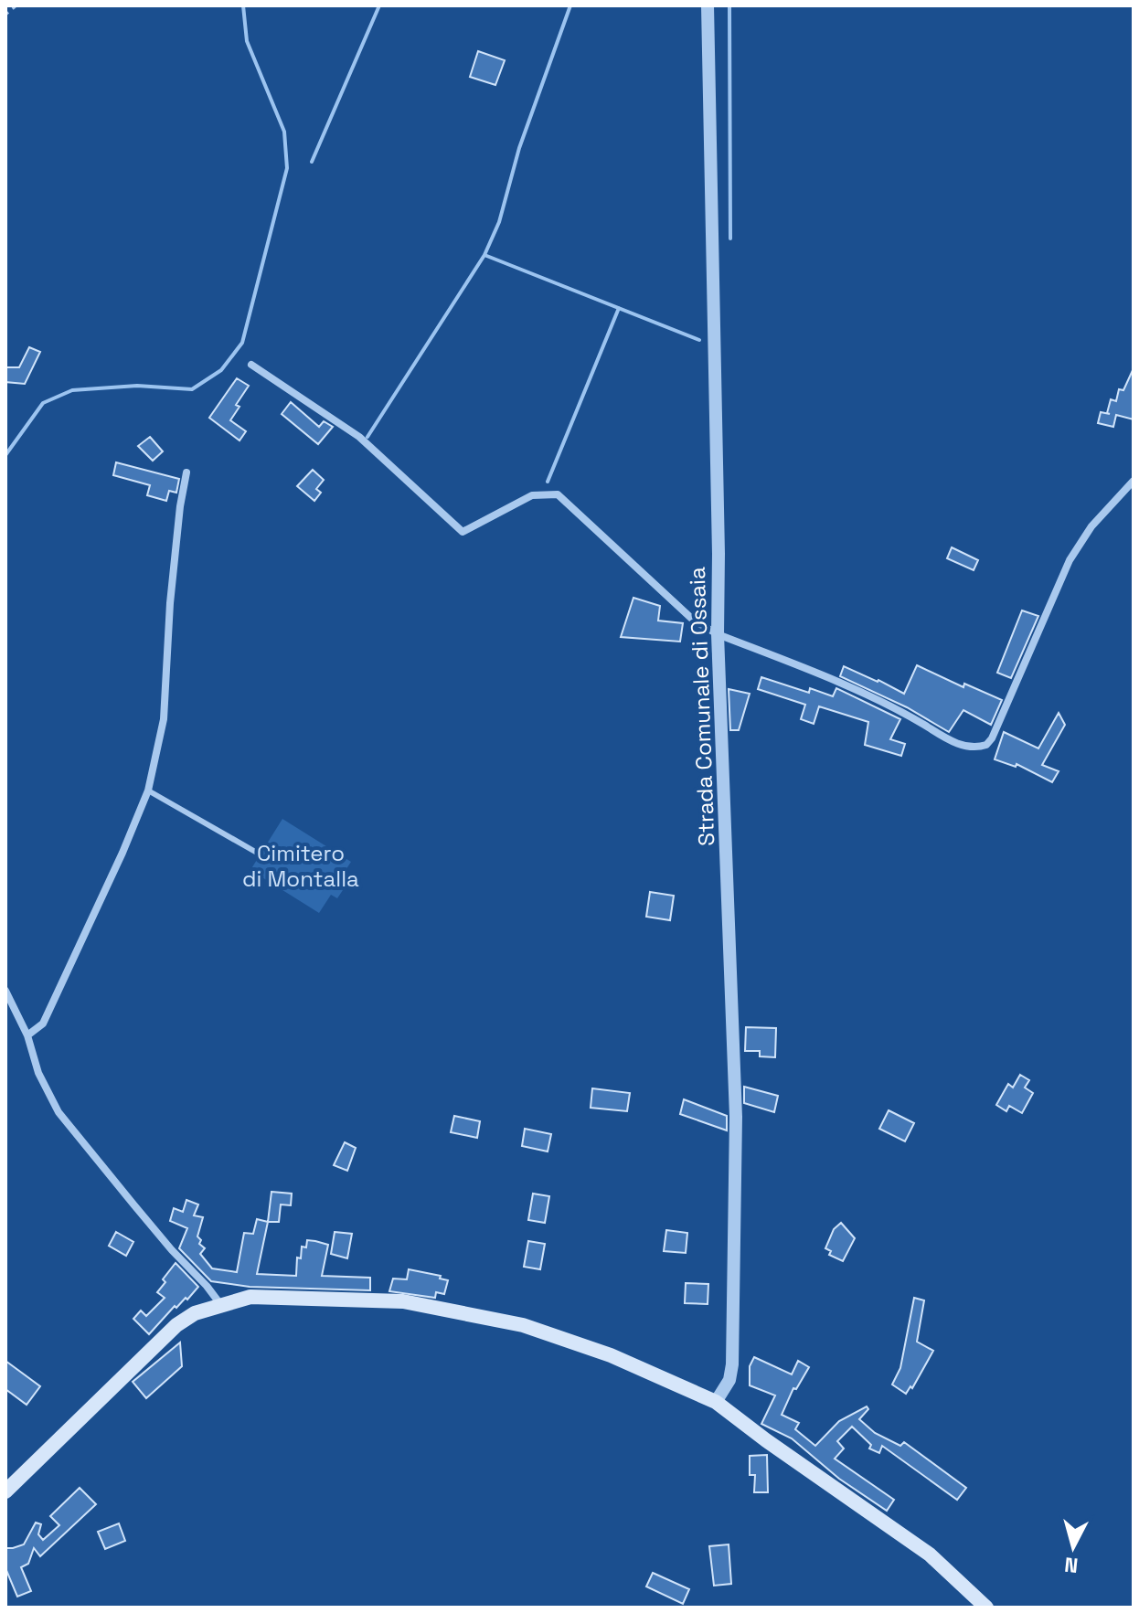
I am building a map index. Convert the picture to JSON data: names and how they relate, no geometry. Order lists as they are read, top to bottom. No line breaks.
{"streets":{"street":["Strada Comunale di Ossaia"]},"parks":["Cimitero di Montalla"],"north":"bottom"}
